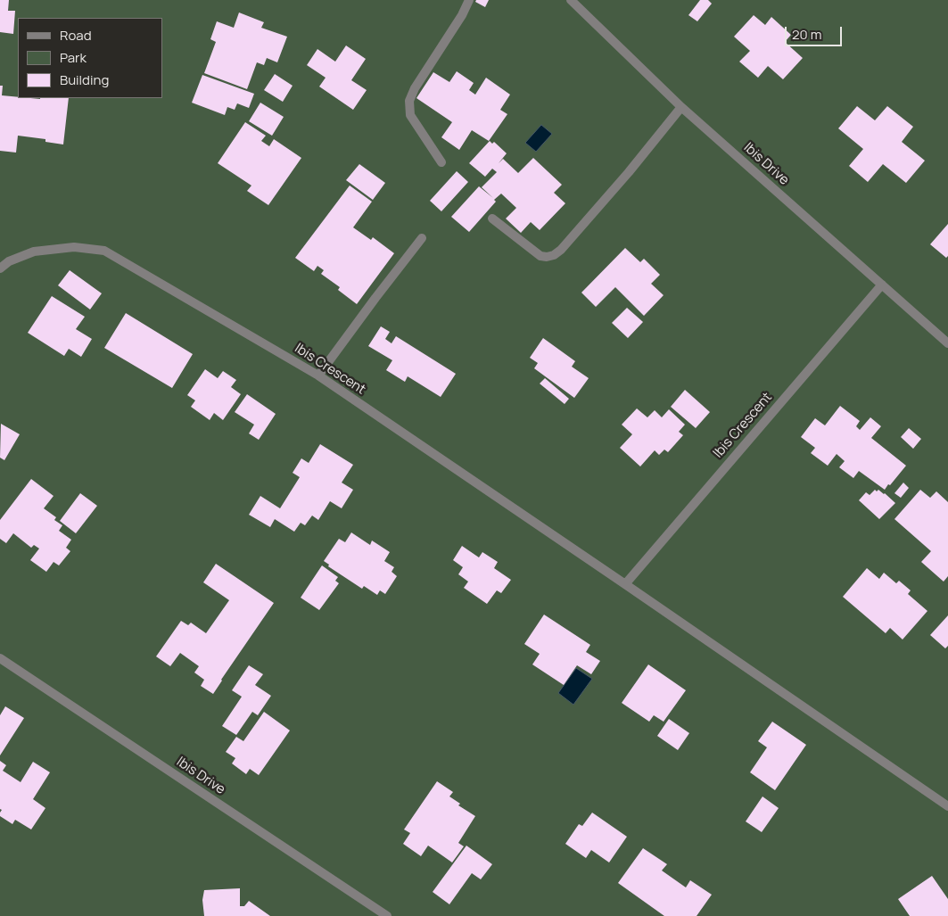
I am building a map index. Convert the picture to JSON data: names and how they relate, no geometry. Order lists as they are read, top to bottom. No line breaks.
{"streets":{"street":["Ibis Drive","Ibis Crescent"]},"crossings":[["Ibis Drive","Ibis Crescent"]],"legend":["Road","Park","Building"],"scale_bar":"20 m"}
